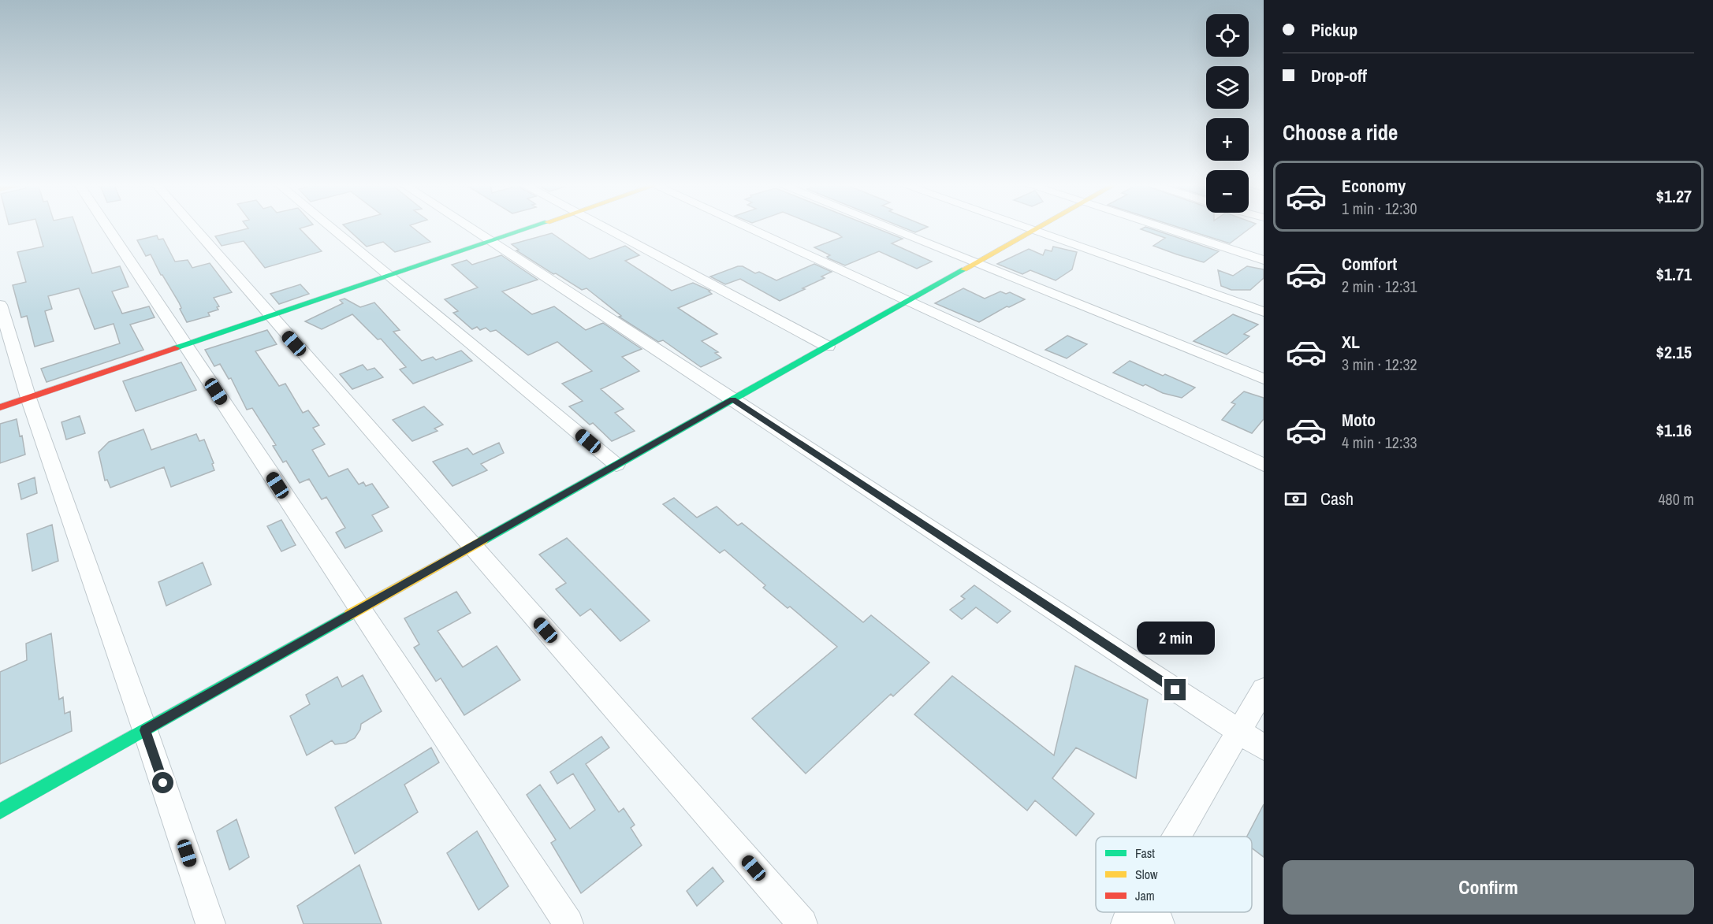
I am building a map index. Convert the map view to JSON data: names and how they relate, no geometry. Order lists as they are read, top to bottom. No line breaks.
{"legend":["Fast","Slow","Jam"],"page":{"banner":["Pickup","Drop-off"],"map_buttons":["+","−"],"heading":"Choose a ride","list":[{"name":"Economy","note":"1 min · 12:30","value":"$1.27"},{"name":"Comfort","note":"2 min · 12:31","value":"$1.71"},{"name":"XL","note":"3 min · 12:32","value":"$2.15"},{"name":"Moto","note":"4 min · 12:33","value":"$1.16"}],"pay":["Cash","480 m"],"bubble":"2 min","buttons":"Confirm"}}
